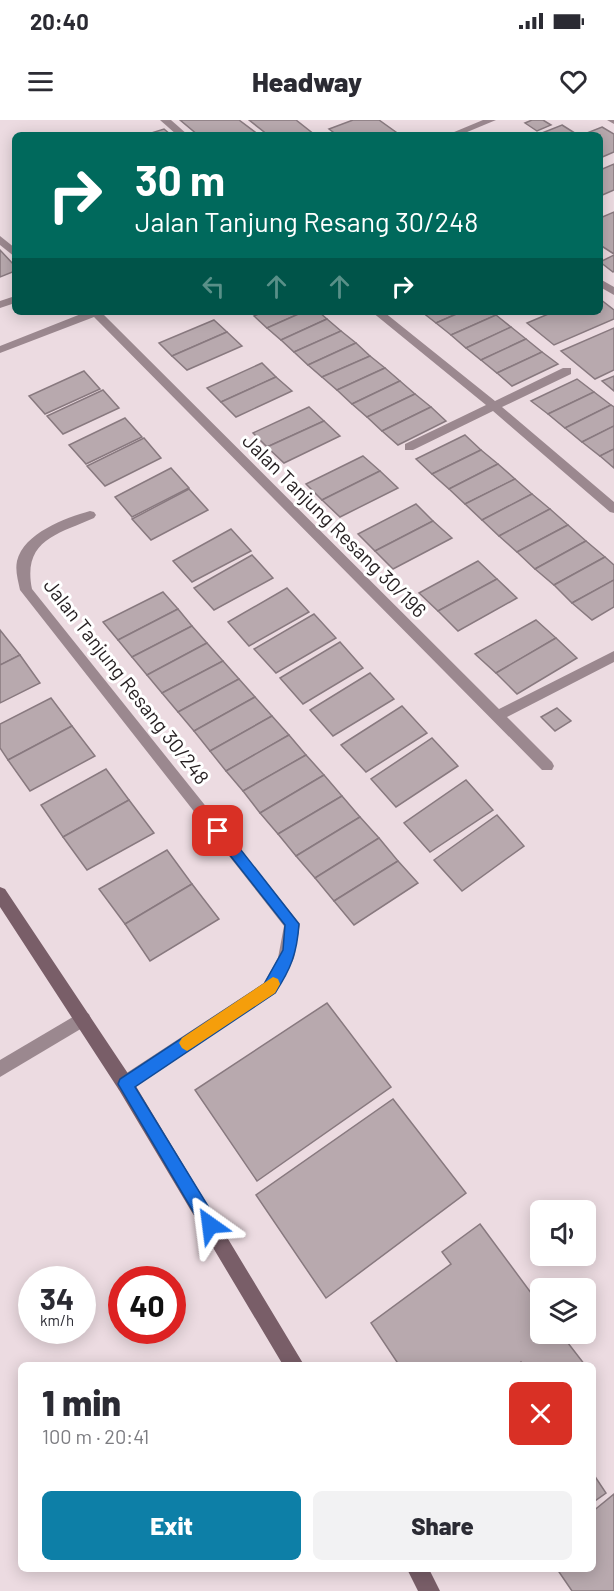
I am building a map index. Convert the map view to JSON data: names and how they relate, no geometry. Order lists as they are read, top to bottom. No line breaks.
{"streets":{"street":["Jalan Tanjung Resang 30/196","Jalan Tanjung Resang 30/248"]},"page":{"status":"20:40","header":"Headway","turn":["30 m","Jalan Tanjung Resang 30/248"],"speed":"34 km/h","limit":"40","heading":["1 min","100 m · 20:41"],"buttons":["Exit","Share"]}}
